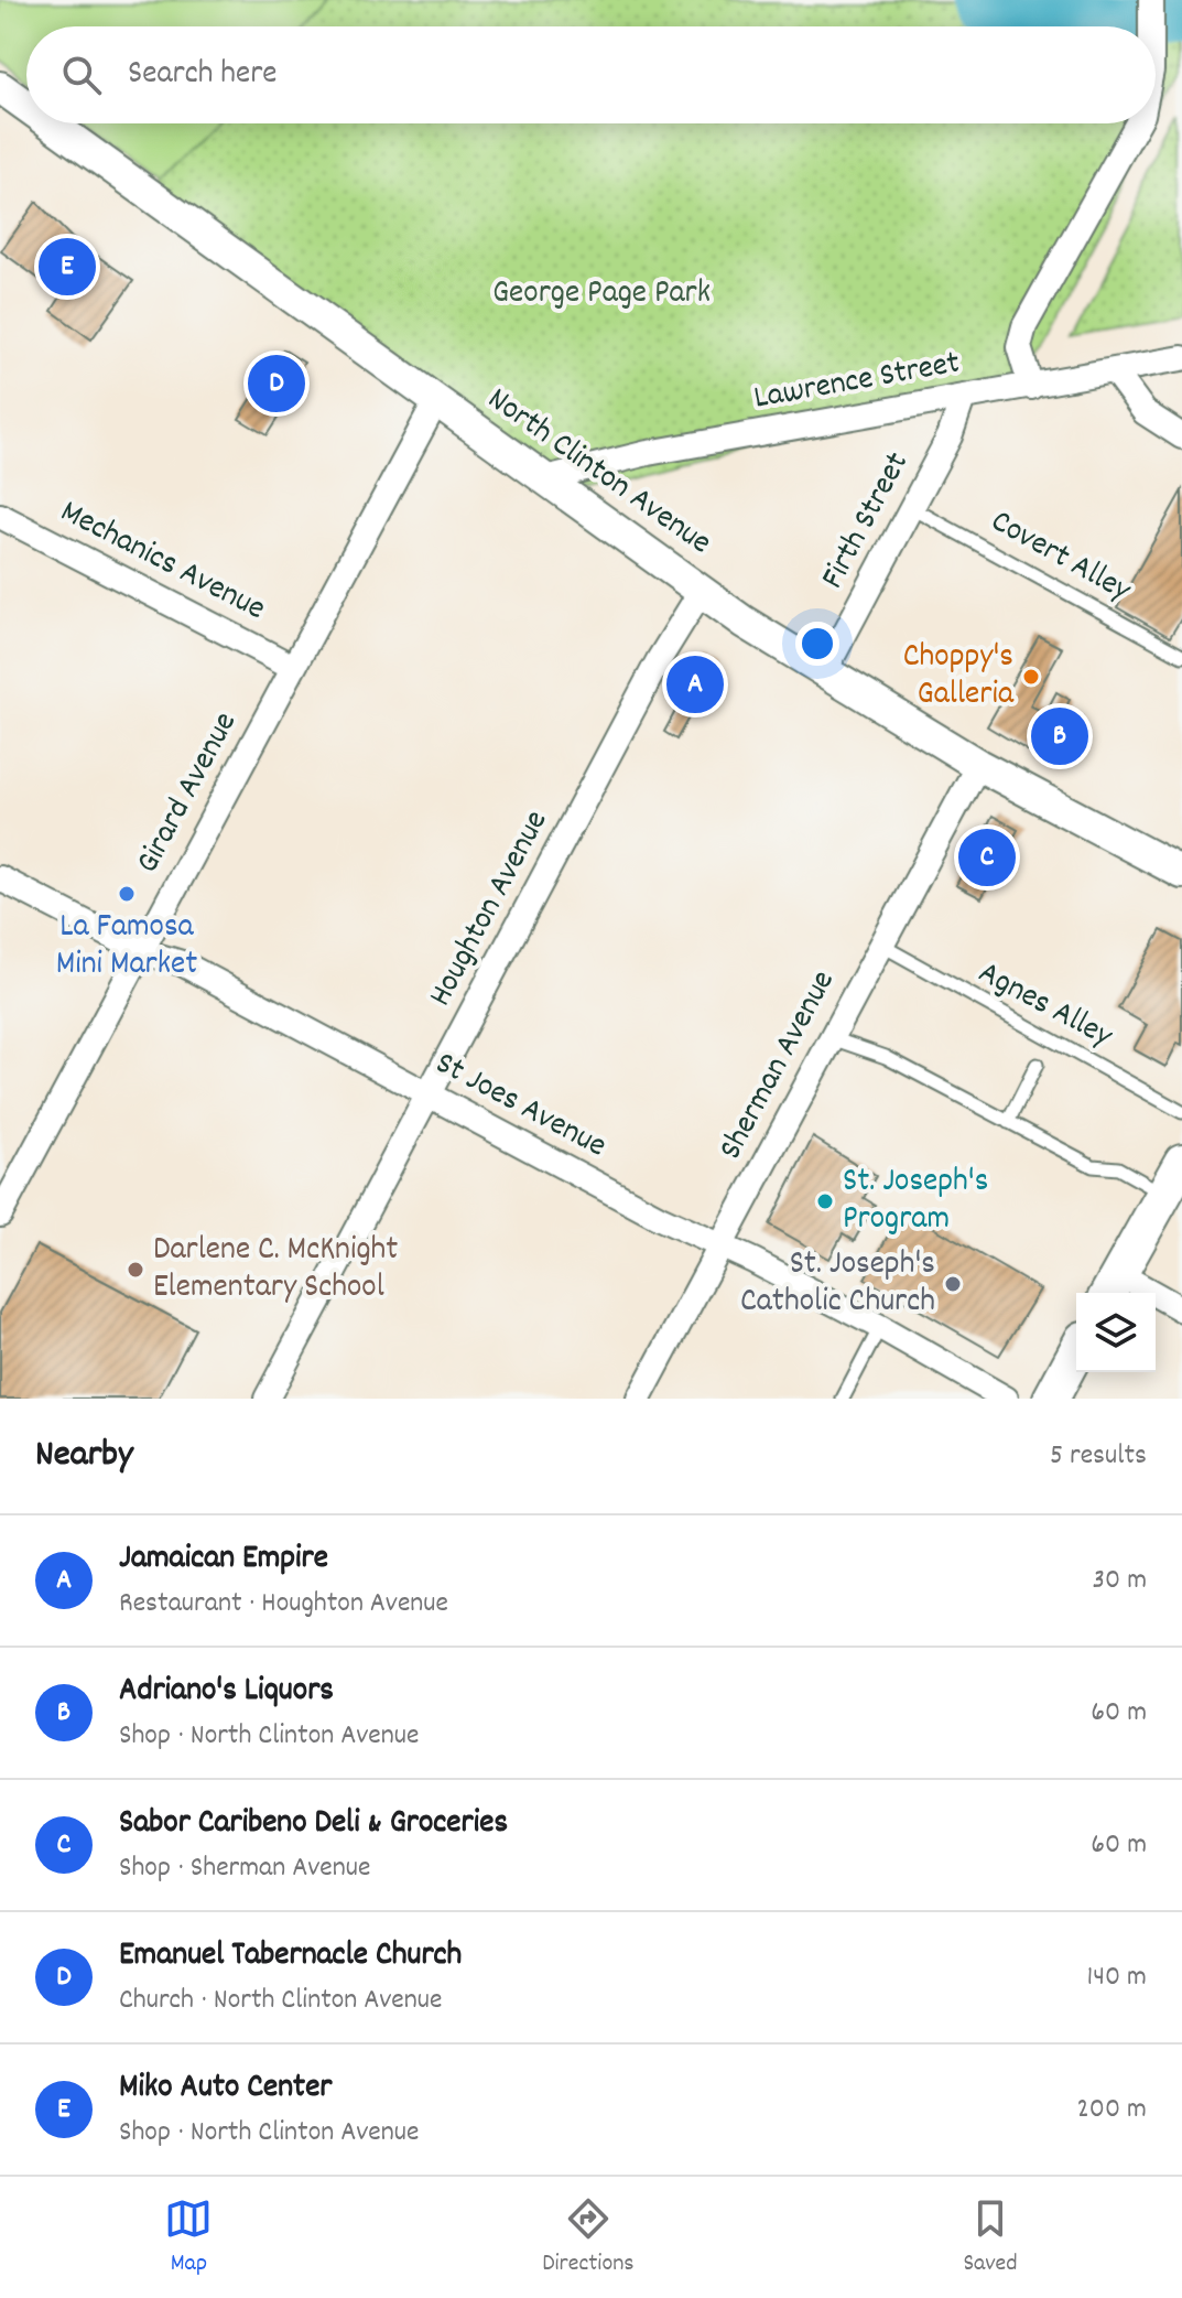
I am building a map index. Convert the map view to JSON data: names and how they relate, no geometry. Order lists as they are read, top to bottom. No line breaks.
{"streets":{"street":["Lawrence Street","North Clinton Avenue","Firth Street","Mechanics Avenue","Girard Avenue","Houghton Avenue","Sherman Avenue","St Joes Avenue"],"lane":["Covert Alley","Agnes Alley"]},"crossings":[["Lawrence Street","North Clinton Avenue"],["Lawrence Street","Firth Street"],["North Clinton Avenue","Firth Street"],["North Clinton Avenue","Girard Avenue"],["North Clinton Avenue","Houghton Avenue"],["North Clinton Avenue","Sherman Avenue"],["Firth Street","Covert Alley"],["Mechanics Avenue","Girard Avenue"],["Girard Avenue","St Joes Avenue"],["Houghton Avenue","St Joes Avenue"],["Agnes Alley","Sherman Avenue"],["Sherman Avenue","St Joes Avenue"]],"parks":["George Page Park"],"places":["Choppy's Galleria","La Famosa Mini Market","St. Joseph's Program","Darlene C. McKnight Elementary School","St. Joseph's Catholic Church"],"page":{"search":"Search here","pins":["E","D","A","B","C"],"heading":["Nearby","5 results"],"list":[{"mark":"A","name":"Jamaican Empire","note":"Restaurant · Houghton Avenue","value":"30 m"},{"mark":"B","name":"Adriano's Liquors","note":"Shop · North Clinton Avenue","value":"60 m"},{"mark":"C","name":"Sabor Caribeno Deli & Groceries","note":"Shop · Sherman Avenue","value":"60 m"},{"mark":"D","name":"Emanuel Tabernacle Church","note":"Church · North Clinton Avenue","value":"140 m"},{"mark":"E","name":"Miko Auto Center","note":"Shop · North Clinton Avenue","value":"200 m"}],"nav":["Map","Directions","Saved"]}}
